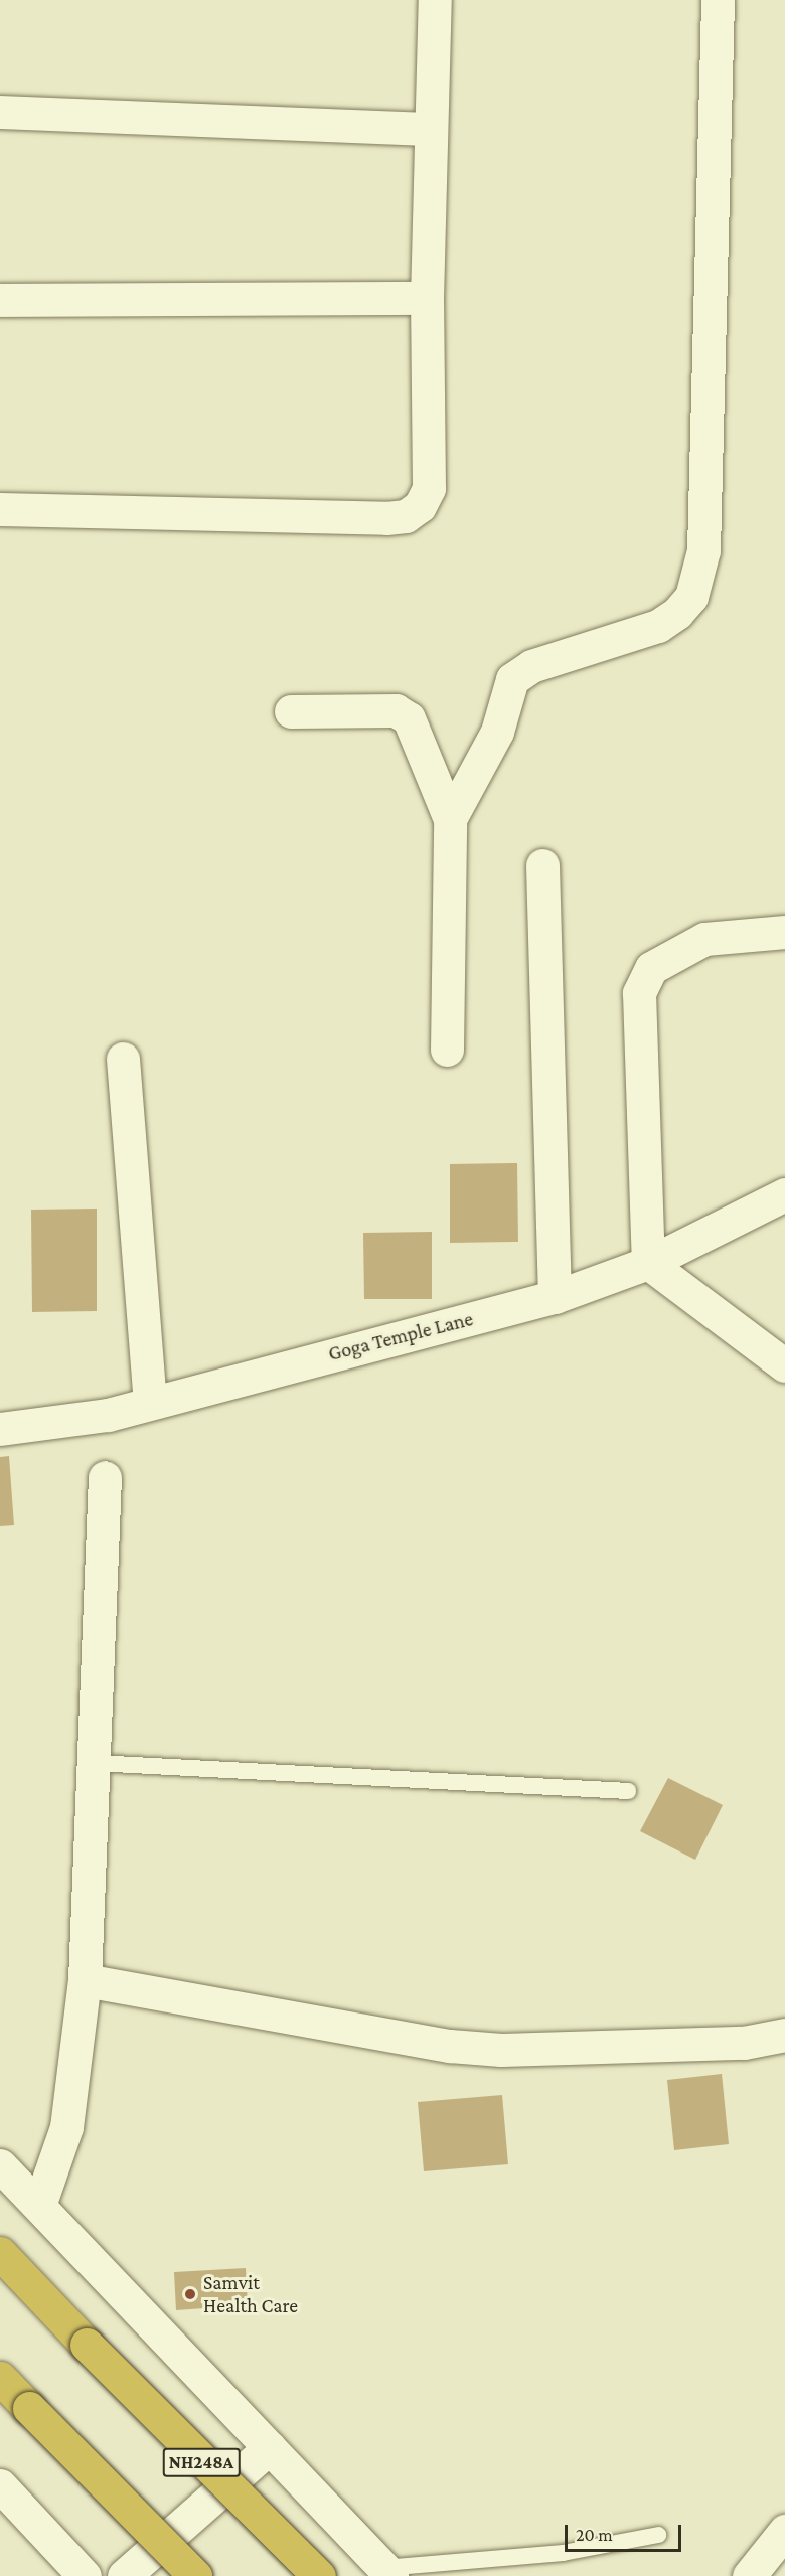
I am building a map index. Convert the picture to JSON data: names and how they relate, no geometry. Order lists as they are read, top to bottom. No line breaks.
{"streets":{"highway":["NH248A"],"street":["Goga Temple Lane"]},"places":["Samvit Health Care"],"scale_bar":"20 m"}
